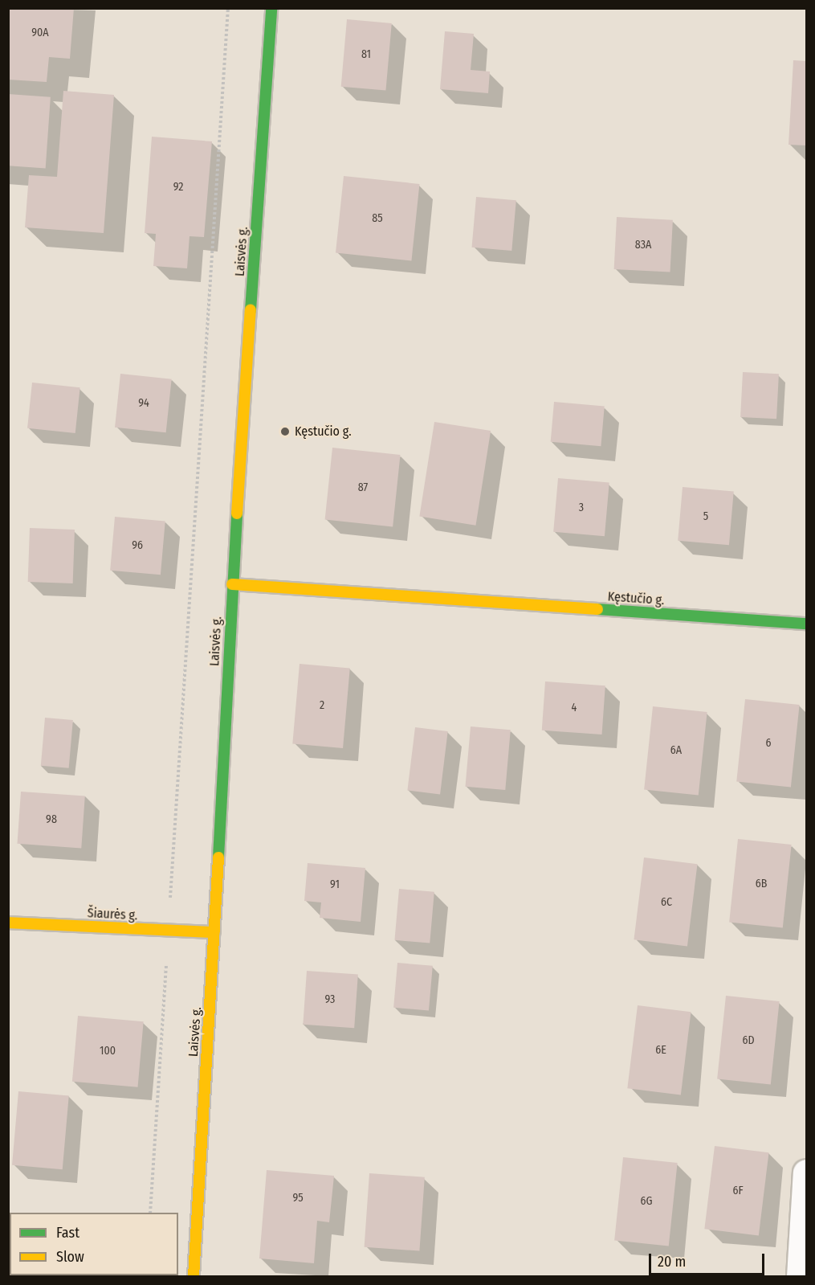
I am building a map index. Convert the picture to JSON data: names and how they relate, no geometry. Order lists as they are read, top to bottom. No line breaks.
{"streets":{"main road":["Laisvės g.","Kęstučio g.","Šiaurės g."]},"crossings":[["Laisvės g.","Kęstučio g."],["Laisvės g.","Šiaurės g."]],"places":["Kęstučio g."],"house_numbers":["90A","81","92","85","83A","94","87","3","5","96","2","4","6","6A","98","6B","91","6C","93","6D","6E","100","6F","95","6G"],"legend":["Fast","Slow"],"scale_bar":"20 m"}
